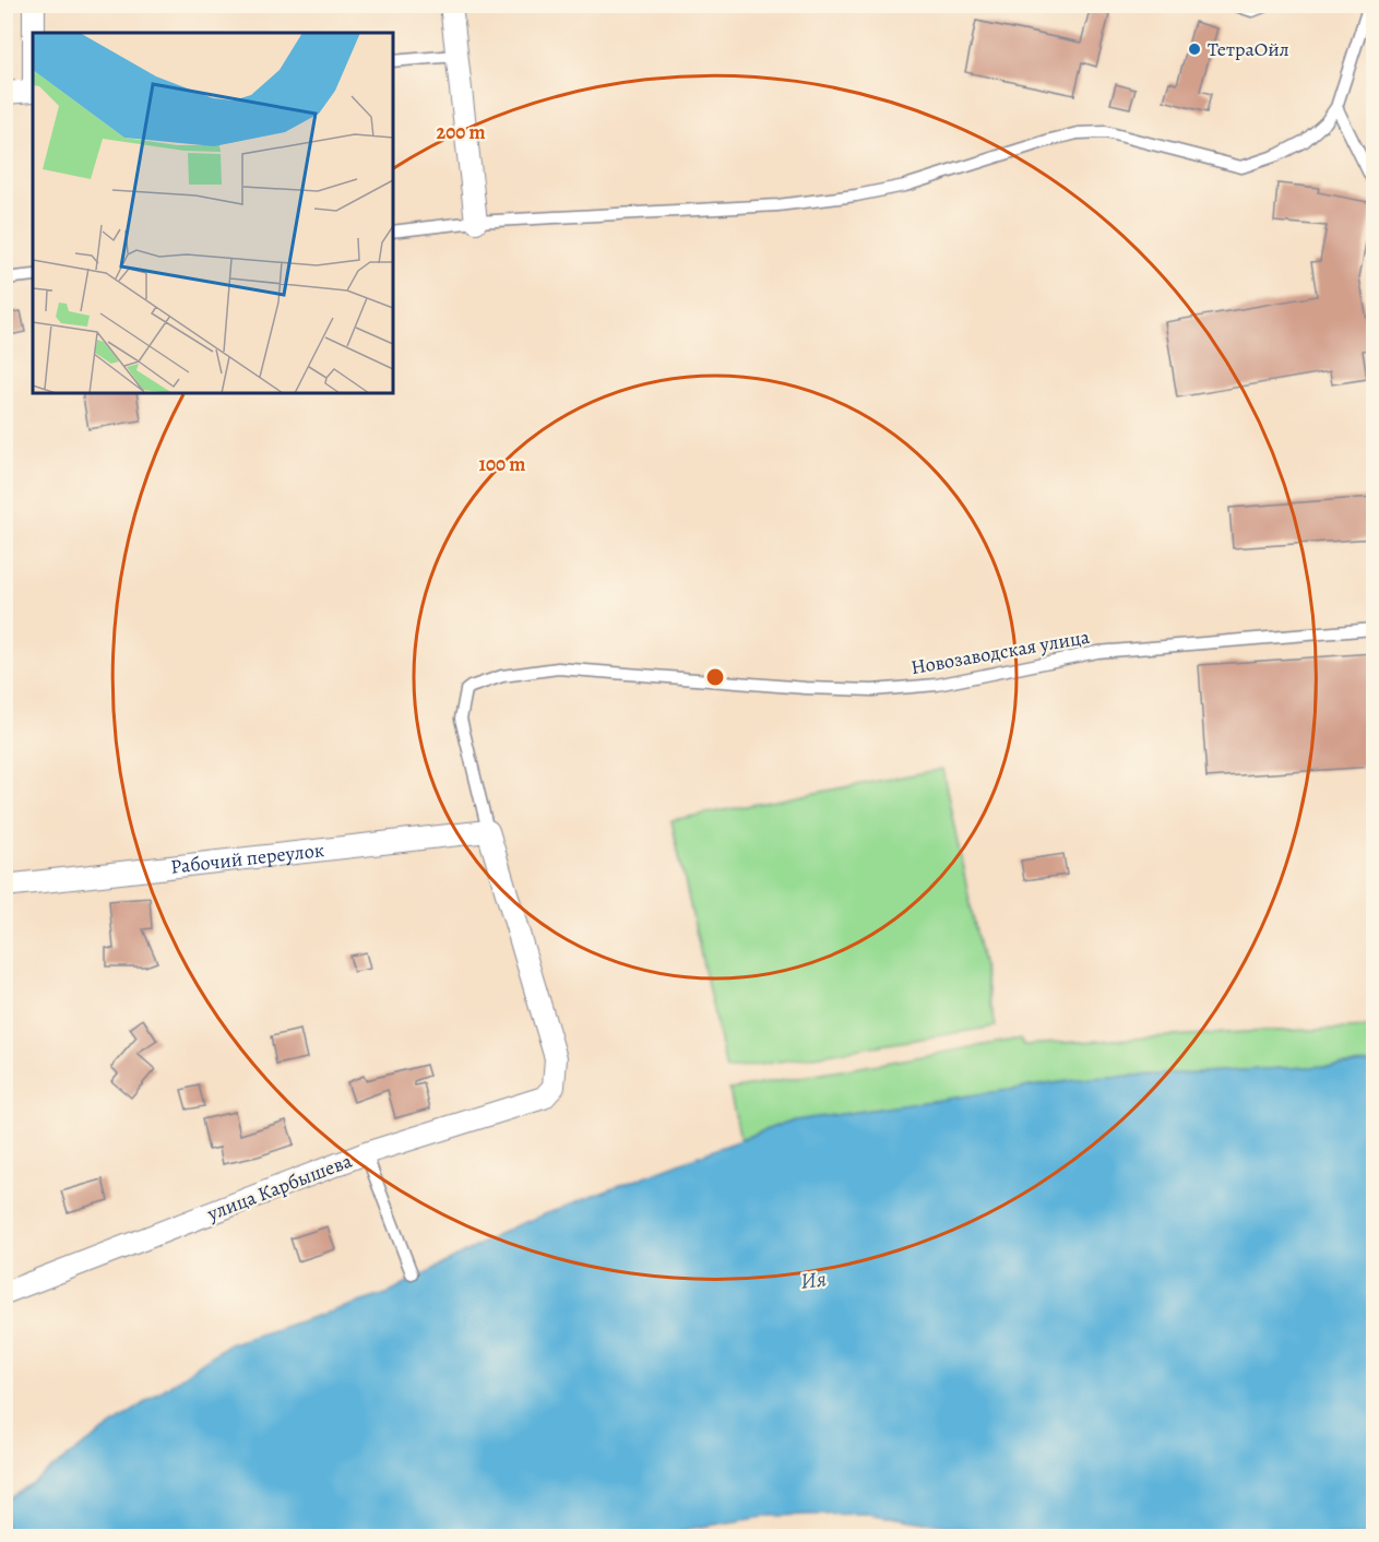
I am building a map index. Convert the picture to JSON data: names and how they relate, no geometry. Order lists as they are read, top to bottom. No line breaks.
{"streets":{"street":["Рабочий переулок","улица Карбышева"],"lane":["Новозаводская улица"]},"crossings":[["Новозаводская улица","Рабочий переулок"],["Новозаводская улица","улица Карбышева"],["Рабочий переулок","улица Карбышева"]],"water":["Ия"],"places":["ТетраОйл"],"rings":["200 m","100 m"]}
